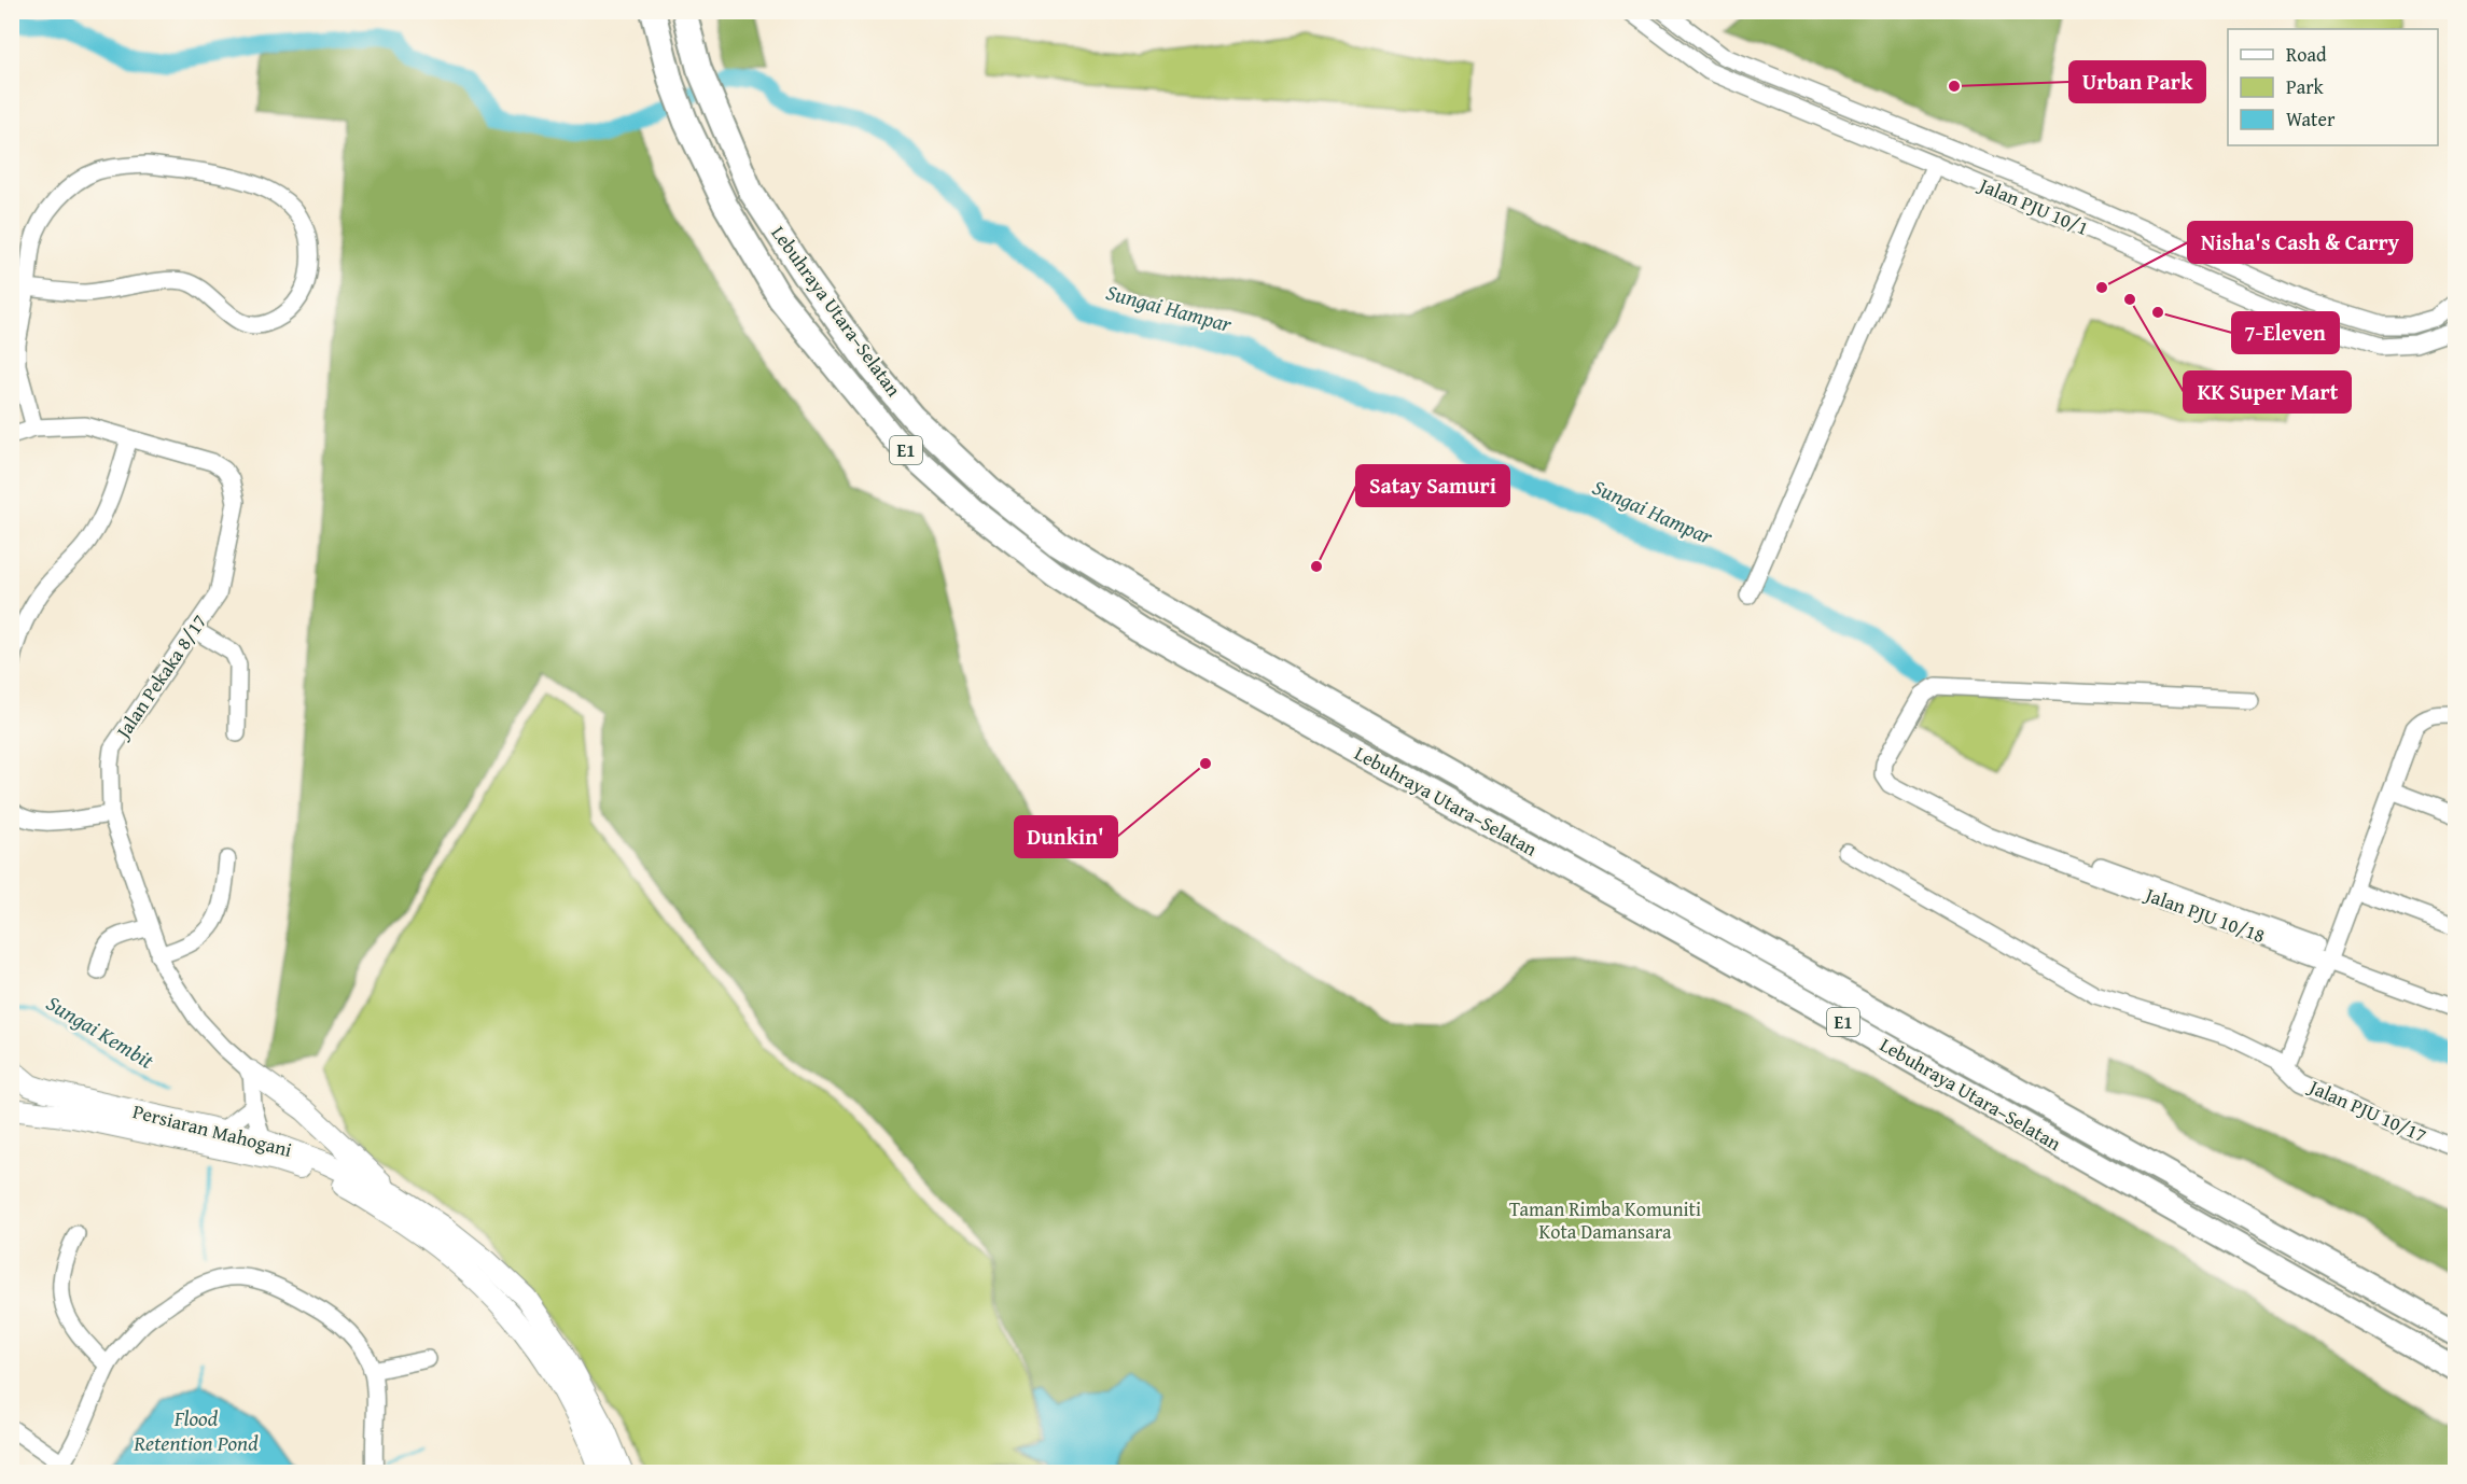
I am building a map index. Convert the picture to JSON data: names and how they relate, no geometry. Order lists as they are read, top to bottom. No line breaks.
{"streets":{"highway":["Lebuhraya Utara–Selatan","E1"],"main road":["Persiaran Mahogani"],"street":["Jalan PJU 10/1","Jalan Pekaka 8/17","Jalan PJU 10/18","Jalan PJU 10/17"]},"water":["Sungai Hampar","Sungai Kembit","Flood Retention Pond"],"parks":["Taman Rimba Komuniti Kota Damansara"],"places":["Urban Park","Nisha's Cash & Carry","KK Super Mart","7-Eleven","Satay Samuri","Dunkin'"],"legend":["Road","Park","Water"]}
